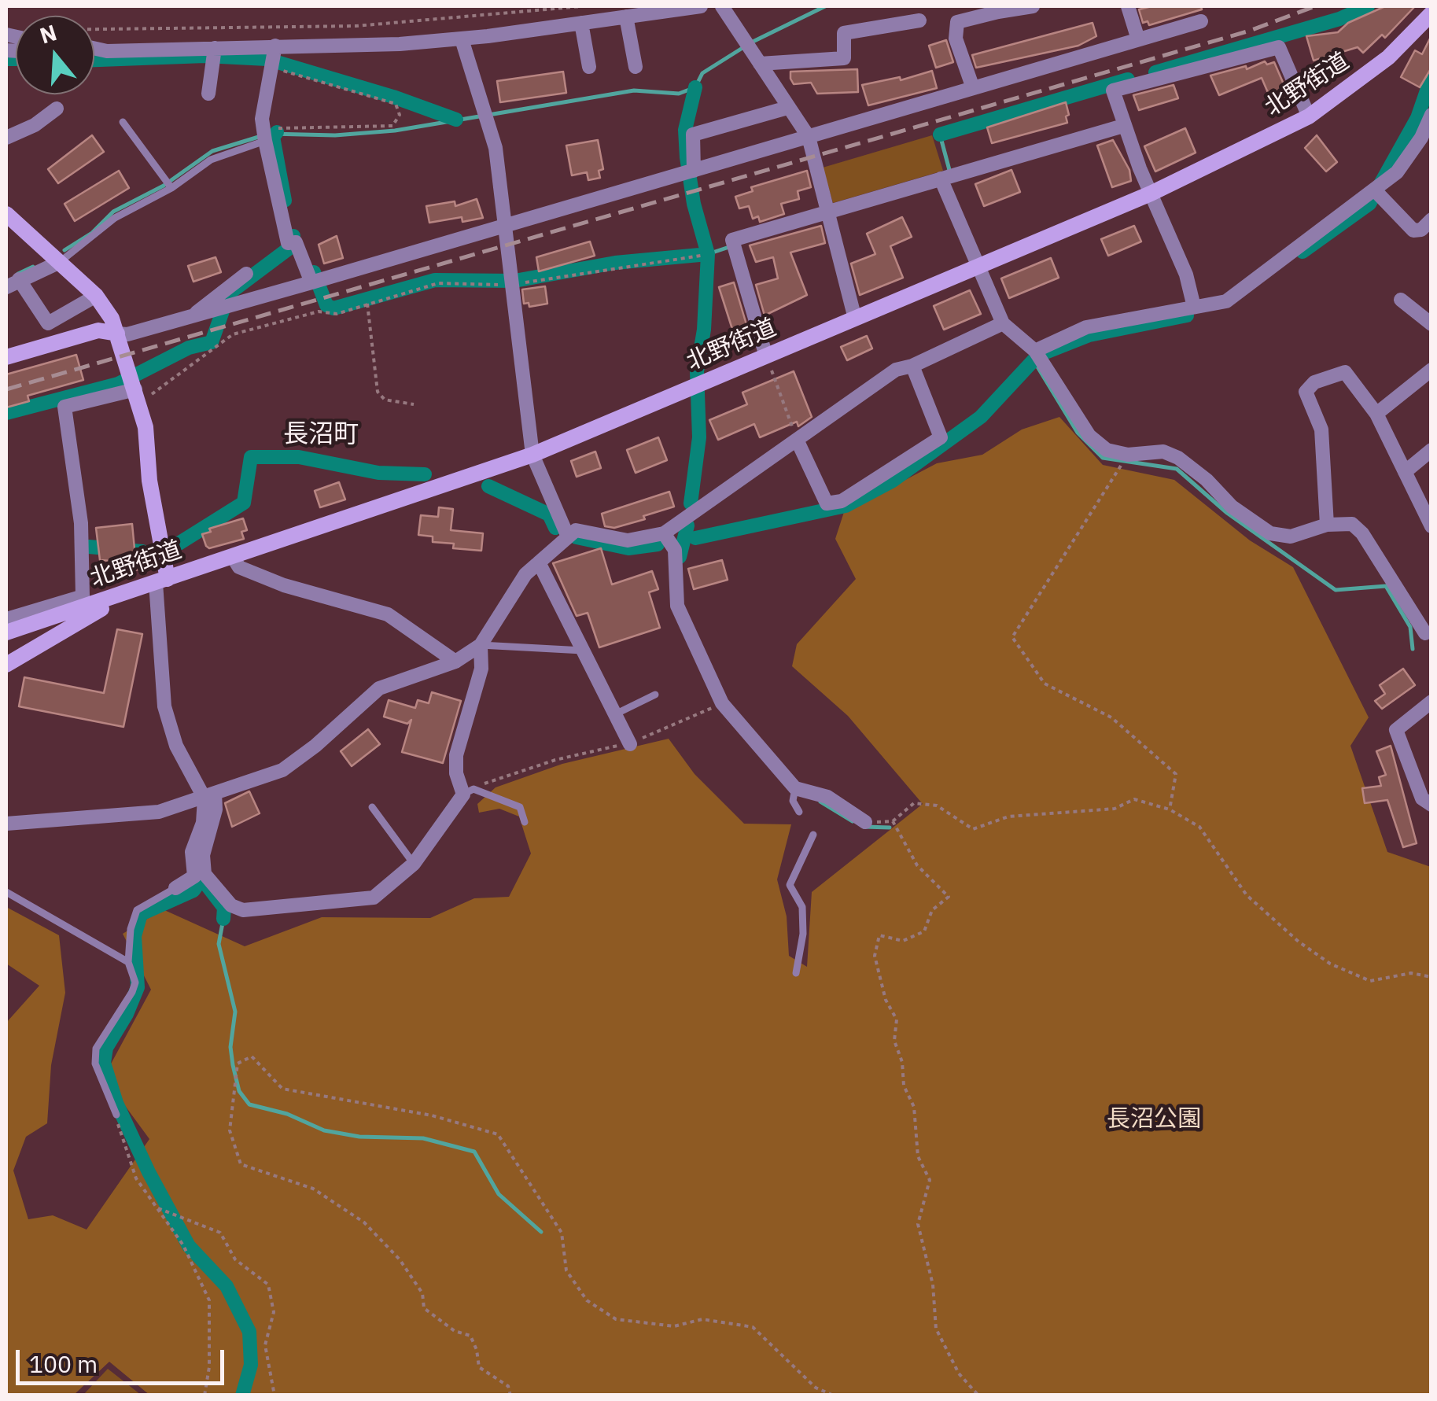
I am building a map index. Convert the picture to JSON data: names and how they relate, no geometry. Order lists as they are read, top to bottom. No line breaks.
{"streets":{"main road":["北野街道"]},"districts":["長沼町"],"parks":["長沼公園"],"scale_bar":"100 m","north":"top"}
